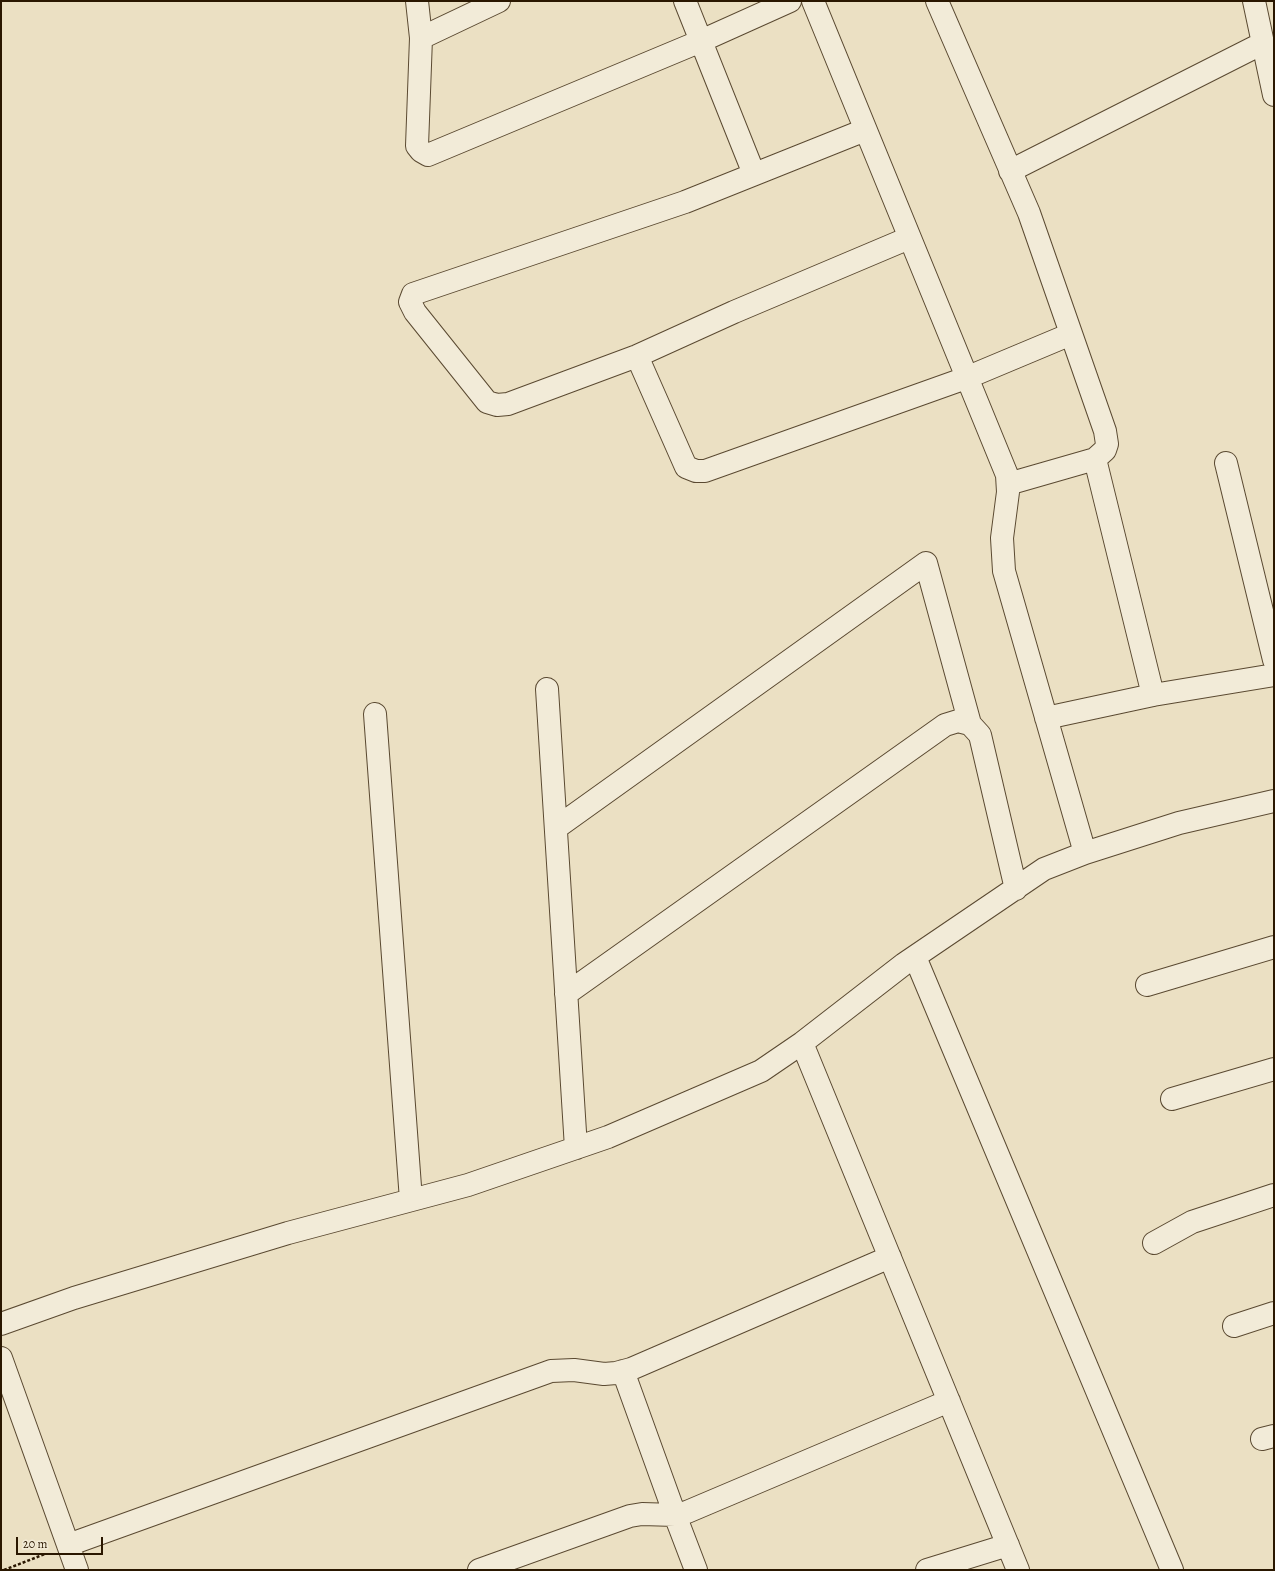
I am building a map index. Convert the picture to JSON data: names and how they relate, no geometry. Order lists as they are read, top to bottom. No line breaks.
{"scale_bar":"20 m"}
